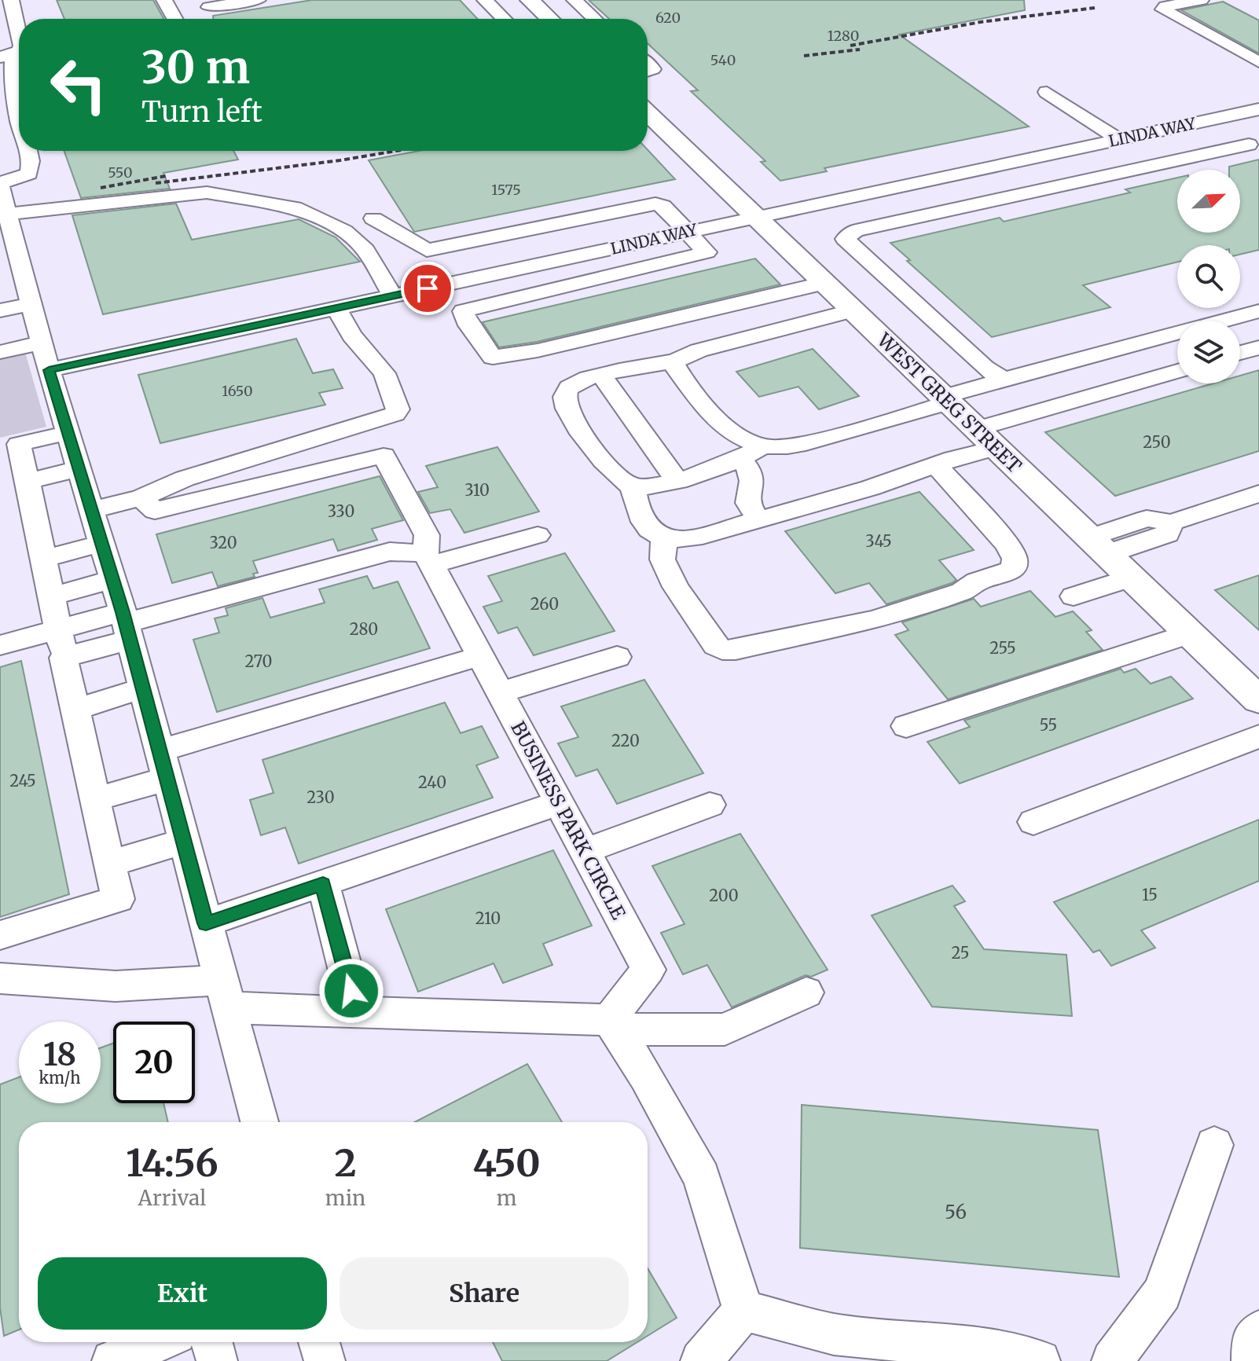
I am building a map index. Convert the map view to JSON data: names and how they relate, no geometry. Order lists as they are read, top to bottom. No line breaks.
{"streets":{"main road":["WEST GREG STREET"],"street":["LINDA WAY","BUSINESS PARK CIRCLE"]},"crossings":[["LINDA WAY","WEST GREG STREET"]],"house_numbers":["620","1280","540","550","1575","1650","250","310","330","345","320","260","280","255","270","55","220","245","240","230","15","200","210","25","56"],"north":"top right","page":{"turn":["30 m","Turn left"],"speed":"18 km/h","limit":"20","eta":["14:56","Arrival","2","min","450","m"],"buttons":["Exit","Share"]}}
